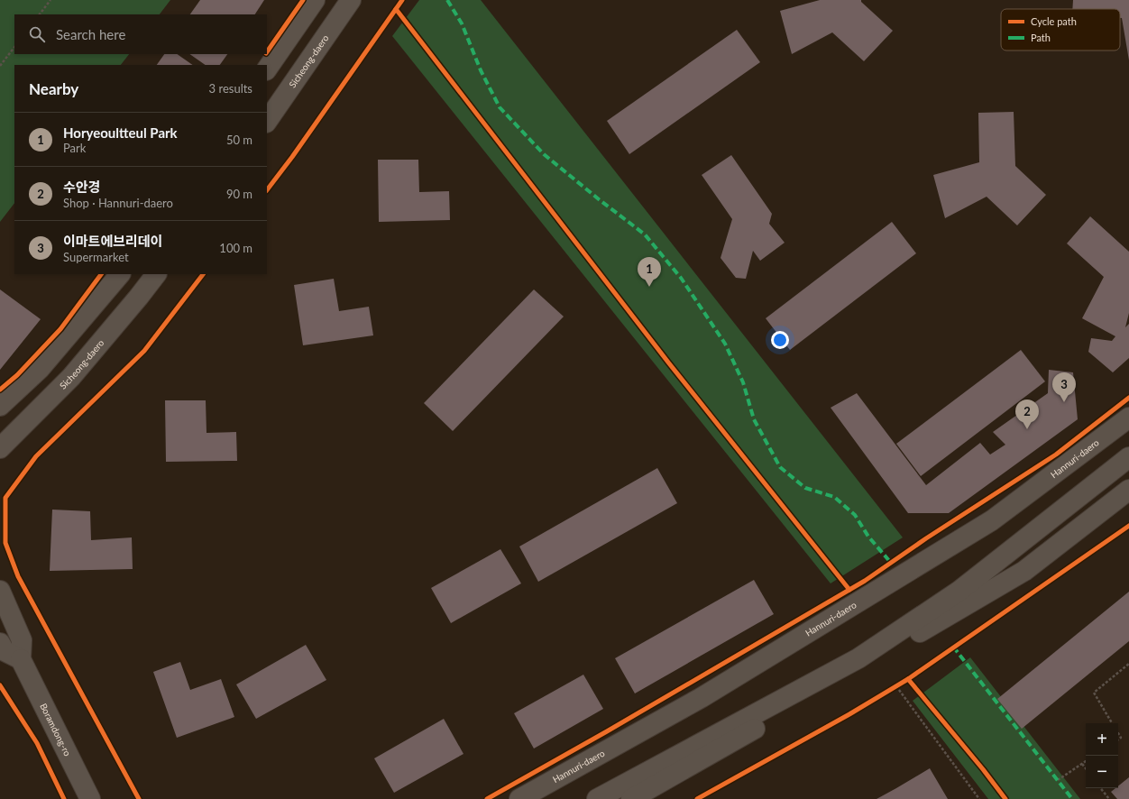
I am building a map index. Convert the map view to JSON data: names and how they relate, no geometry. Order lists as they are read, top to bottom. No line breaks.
{"streets":{"street":["Sicheong-daero","Hannuri-daero","Boramdong-ro"]},"legend":["Cycle path","Path"],"page":{"search":"Search here","heading":["Nearby","3 results"],"list":[{"mark":"1","name":"Horyeoultteul Park","note":"Park","value":"50 m"},{"mark":"2","name":"수안경","note":"Shop · Hannuri-daero","value":"90 m"},{"mark":"3","name":"이마트에브리데이","note":"Supermarket","value":"100 m"}],"pins":["1","3","2"],"map_buttons":["+","−"]}}
